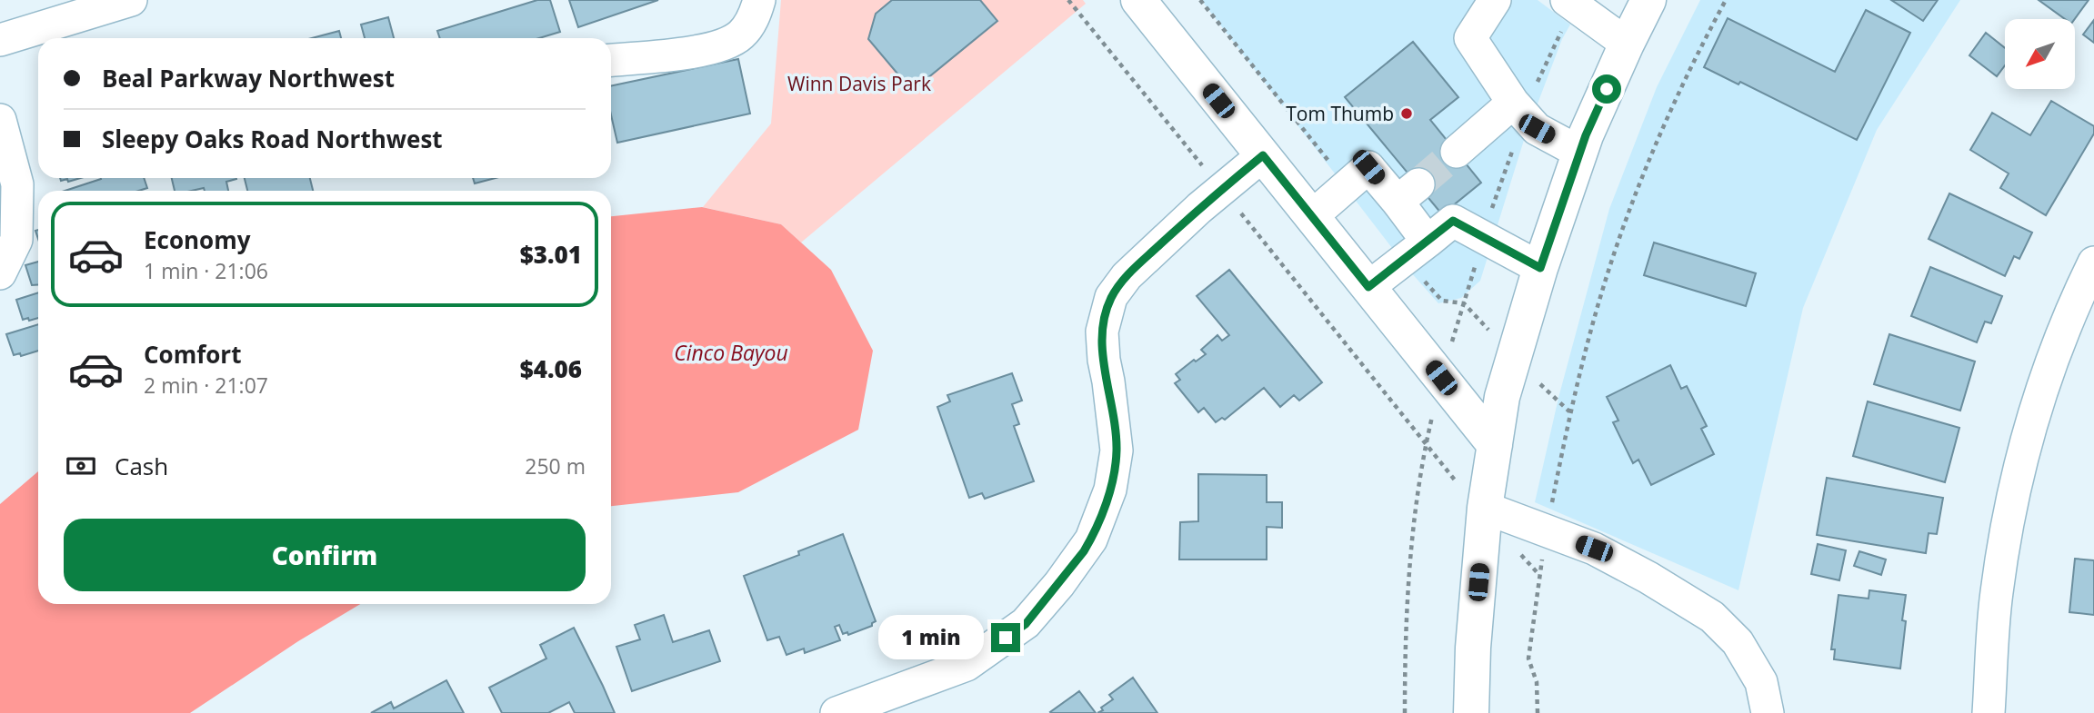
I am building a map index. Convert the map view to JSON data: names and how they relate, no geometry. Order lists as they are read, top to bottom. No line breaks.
{"water":["Cinco Bayou"],"parks":["Winn Davis Park"],"places":["Tom Thumb"],"north":"bottom left","page":{"banner":["Beal Parkway Northwest","Sleepy Oaks Road Northwest"],"list":[{"name":"Economy","note":"1 min · 21:06","value":"$3.01"},{"name":"Comfort","note":"2 min · 21:07","value":"$4.06"}],"pay":["Cash","250 m"],"buttons":"Confirm","bubble":"1 min"}}
